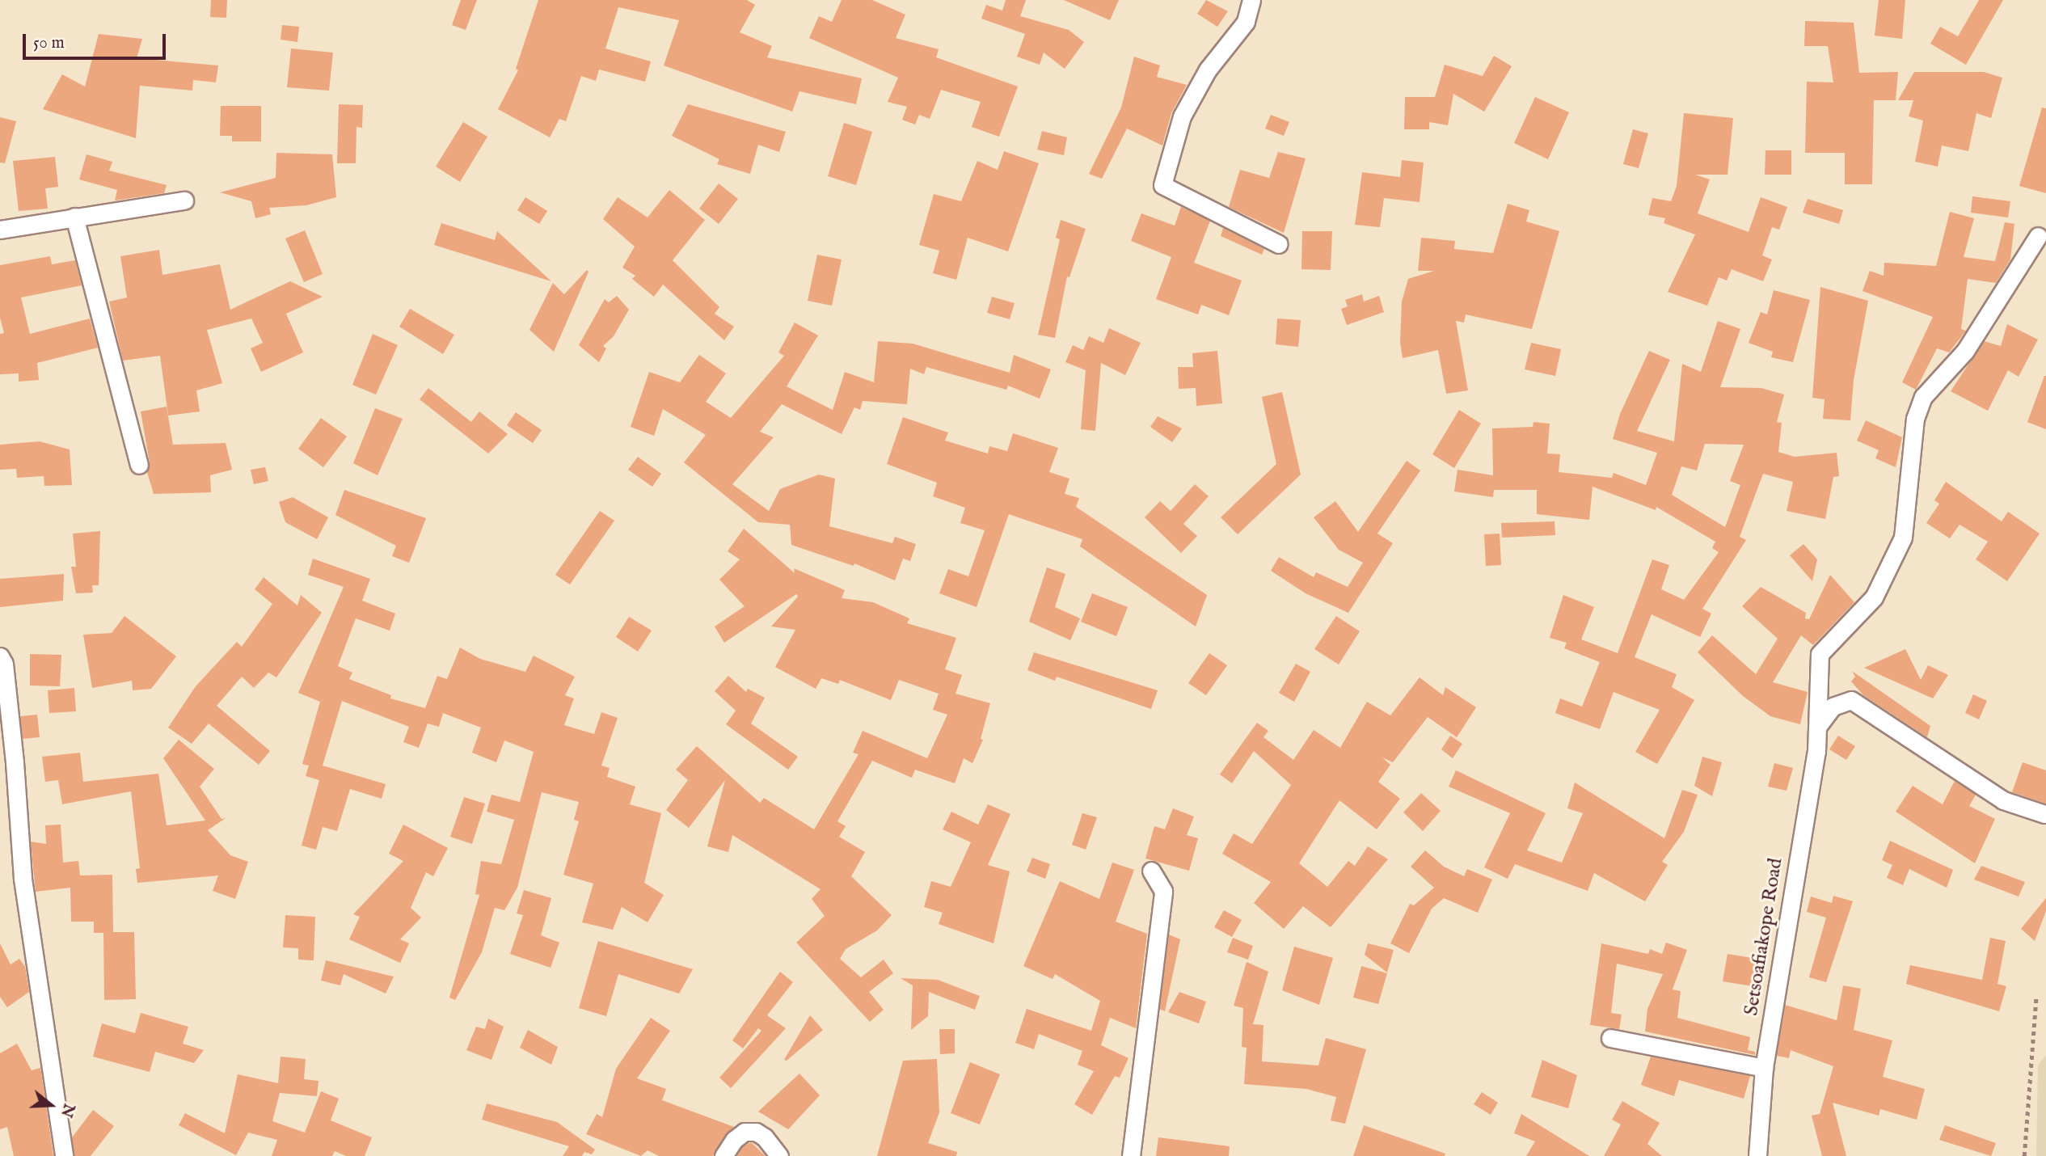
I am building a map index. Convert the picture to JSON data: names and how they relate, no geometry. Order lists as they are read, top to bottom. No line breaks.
{"streets":{"street":["Setsoafiakope Road"]},"scale_bar":"50 m","north":"right"}
